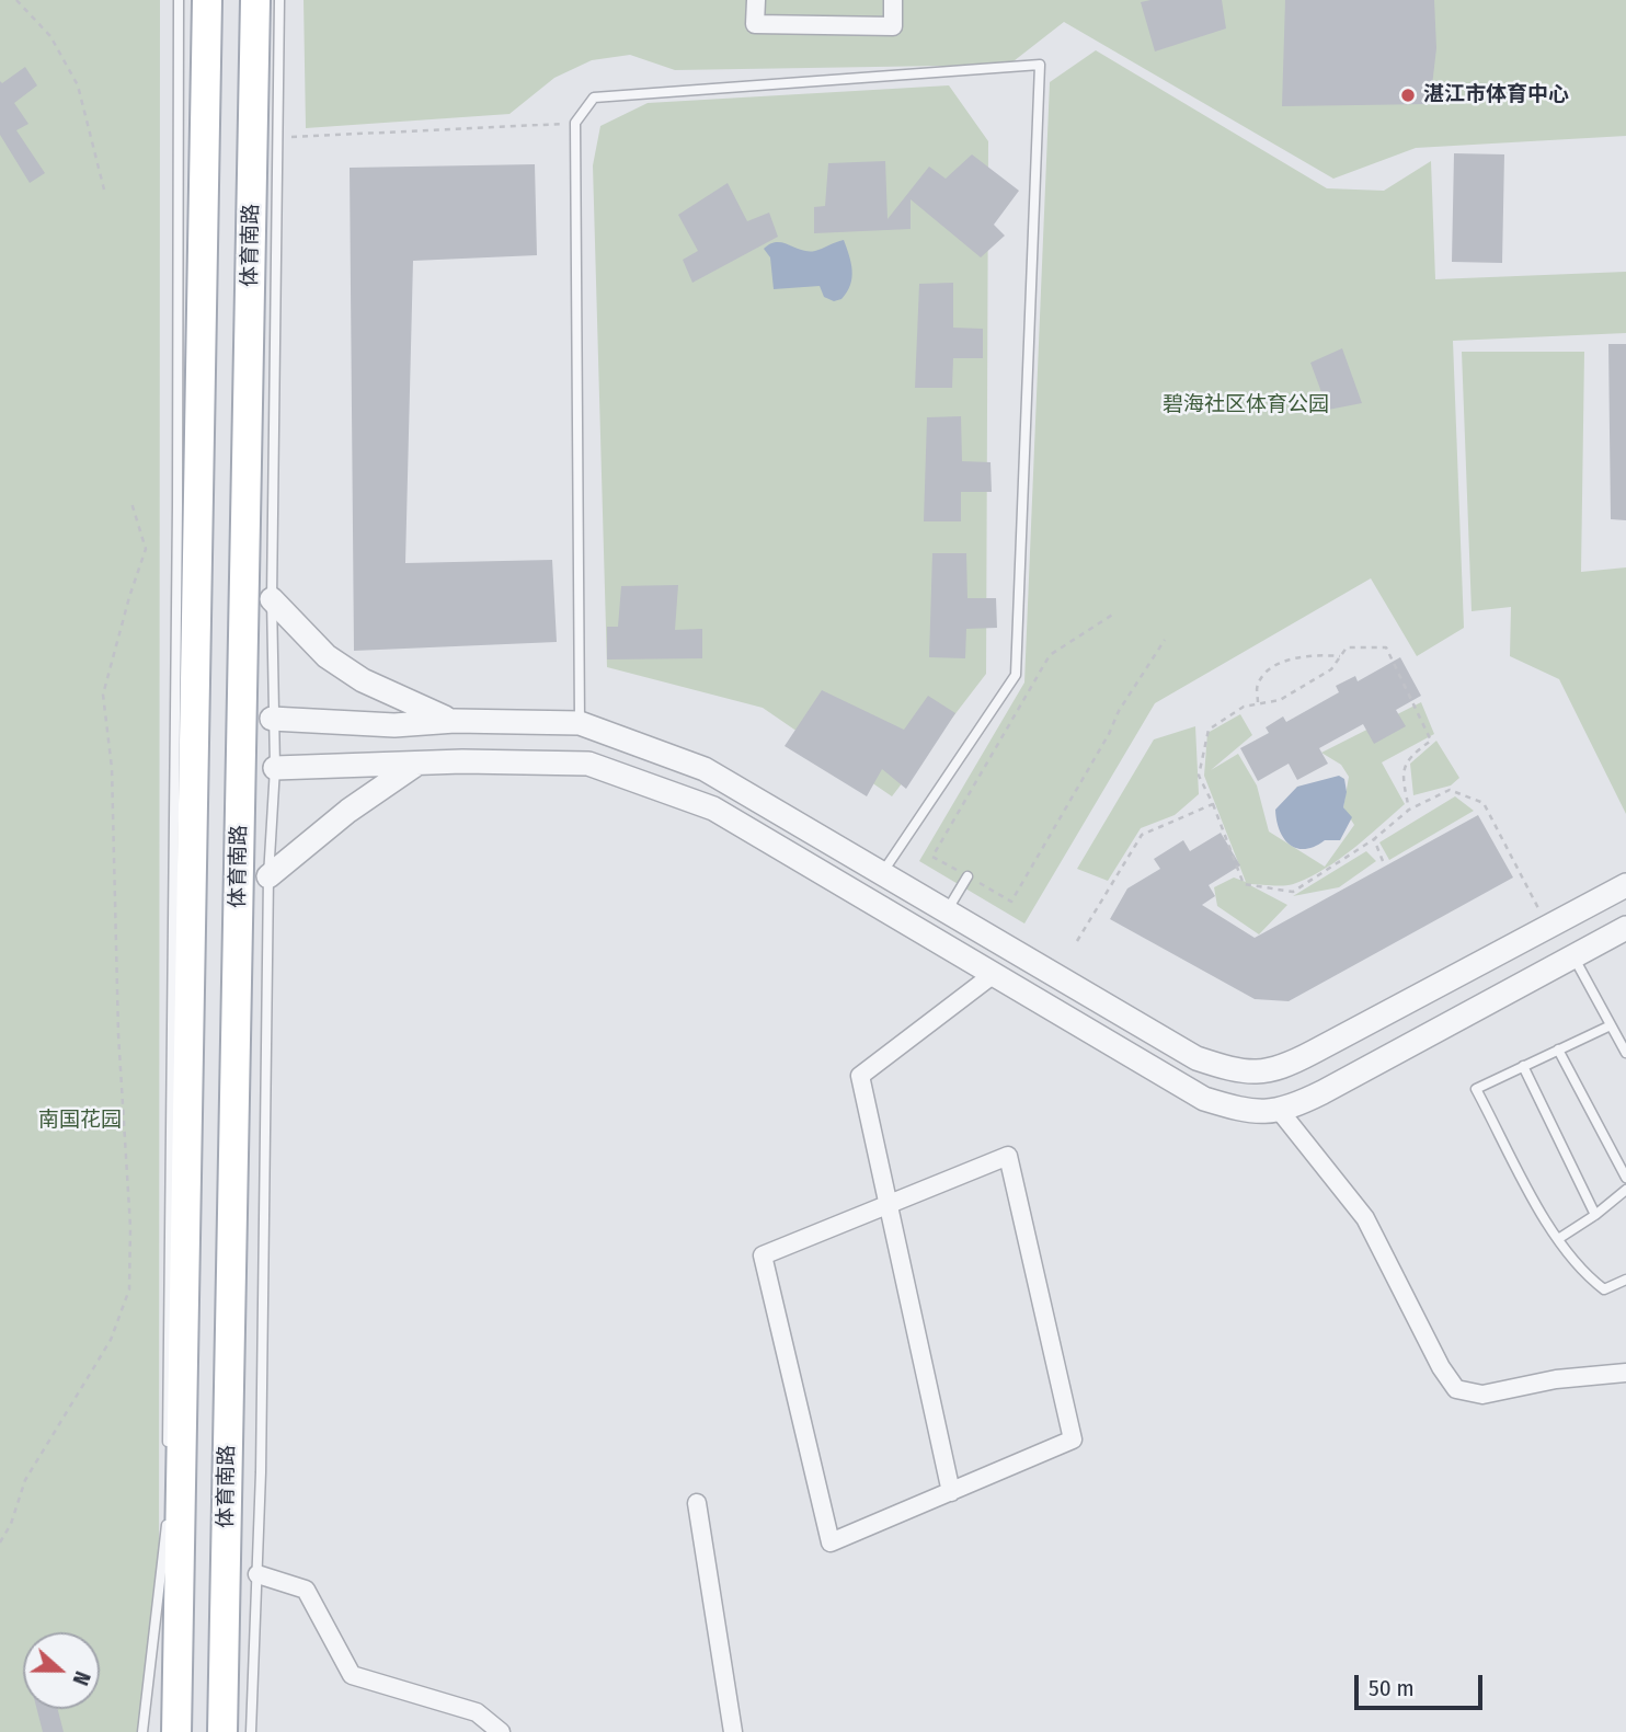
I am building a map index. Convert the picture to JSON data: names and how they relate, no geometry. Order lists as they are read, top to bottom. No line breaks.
{"streets":{"main road":["体育南路"]},"parks":["碧海社区体育公园","南国花园"],"places":["湛江市体育中心"],"scale_bar":"50 m","north":"right"}
